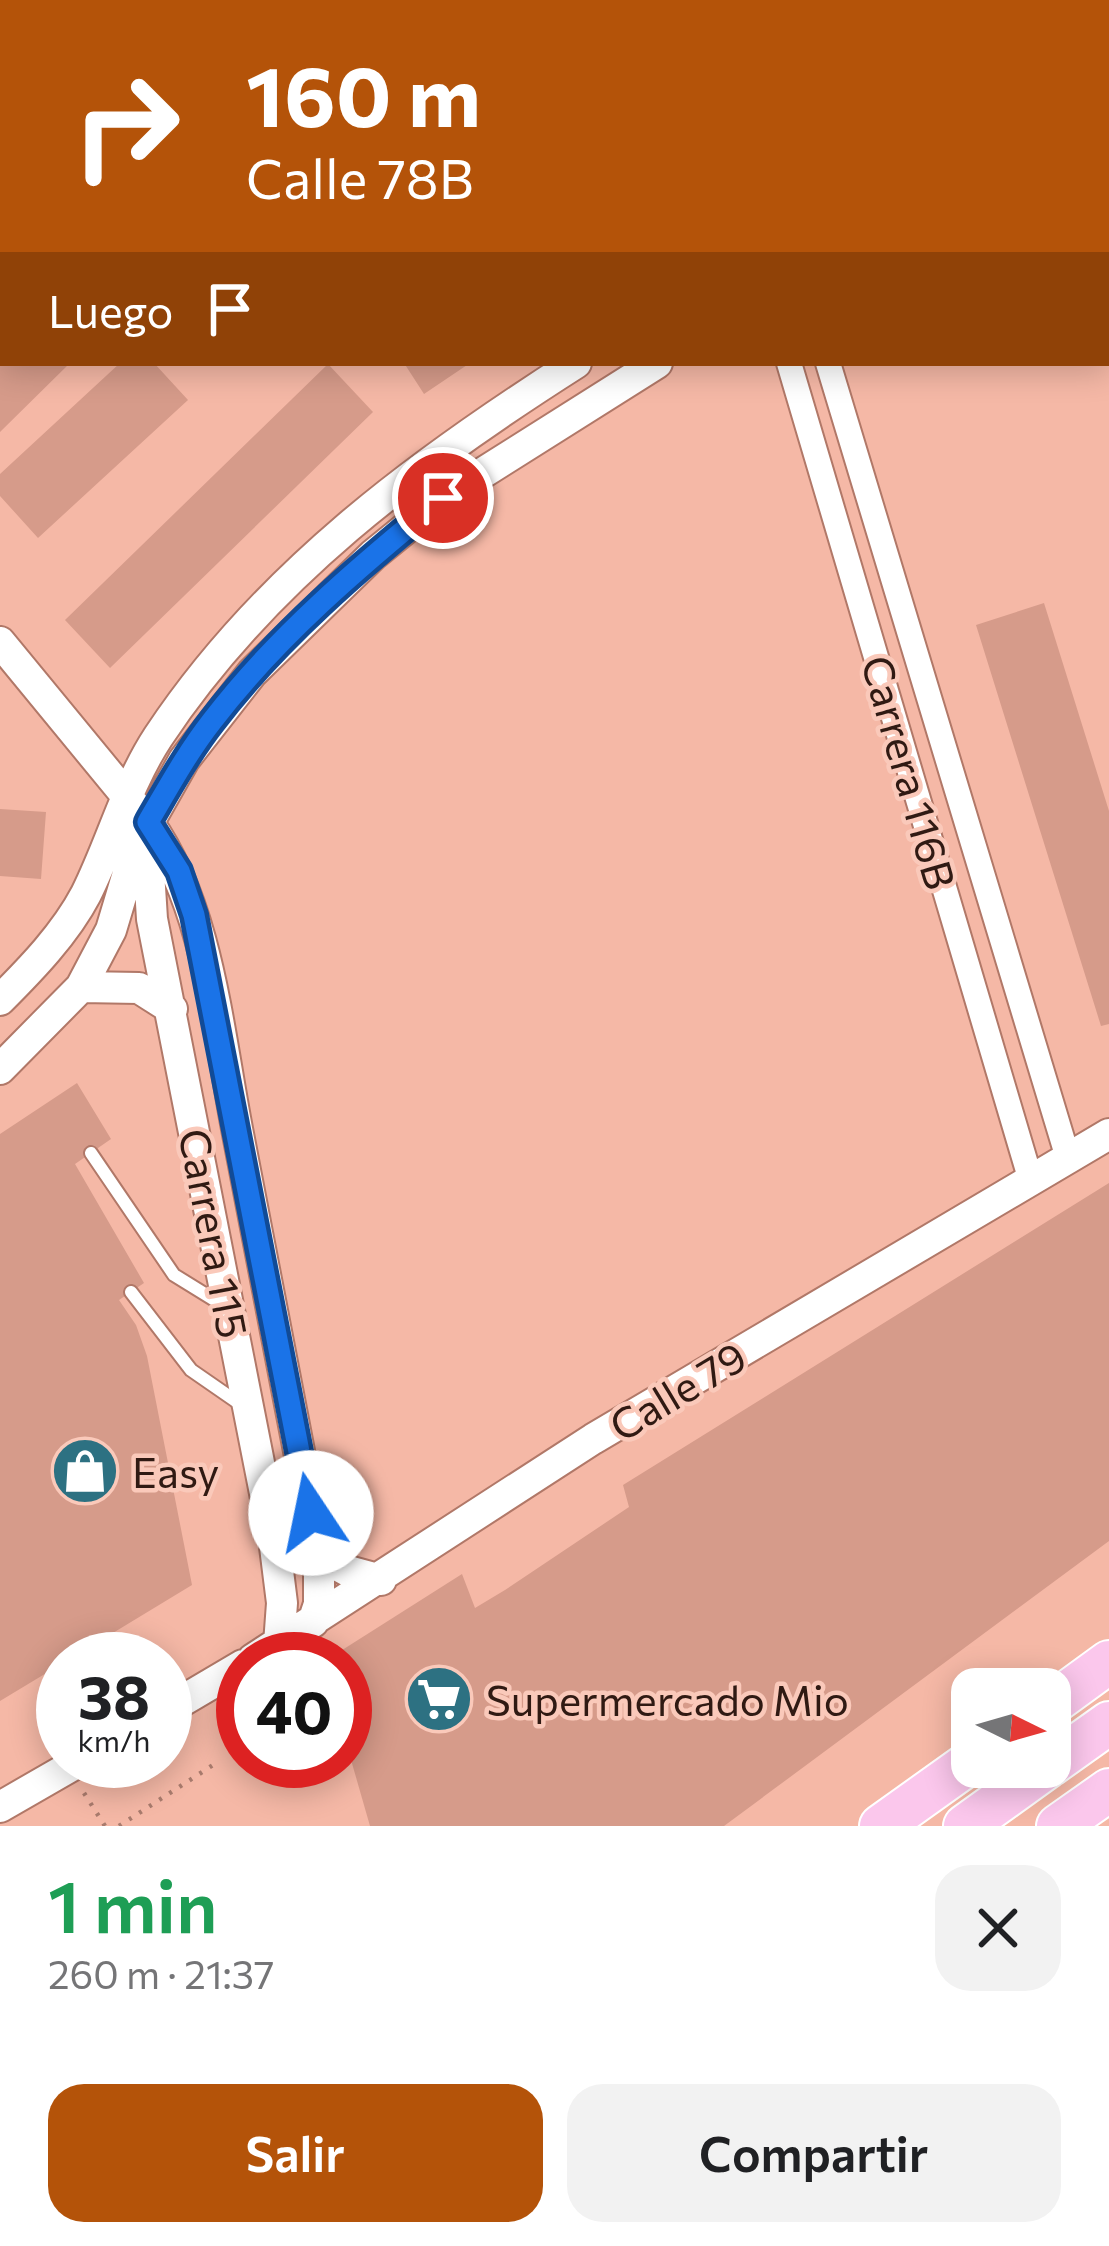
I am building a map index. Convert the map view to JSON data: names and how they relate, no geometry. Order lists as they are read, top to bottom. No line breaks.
{"streets":{"street":["Carrera 116B","Carrera 115","Calle 79"]},"crossings":[["Carrera 116B","Calle 79"],["Carrera 115","Calle 79"]],"places":{"shop":["Easy"],"supermarket":["Supermercado Mio"]},"north":"right","page":{"turn":["160 m","Calle 78B"],"then":"Luego","speed":"38 km/h","limit":"40","heading":["1 min","260 m · 21:37"],"buttons":["Salir","Compartir"]}}
